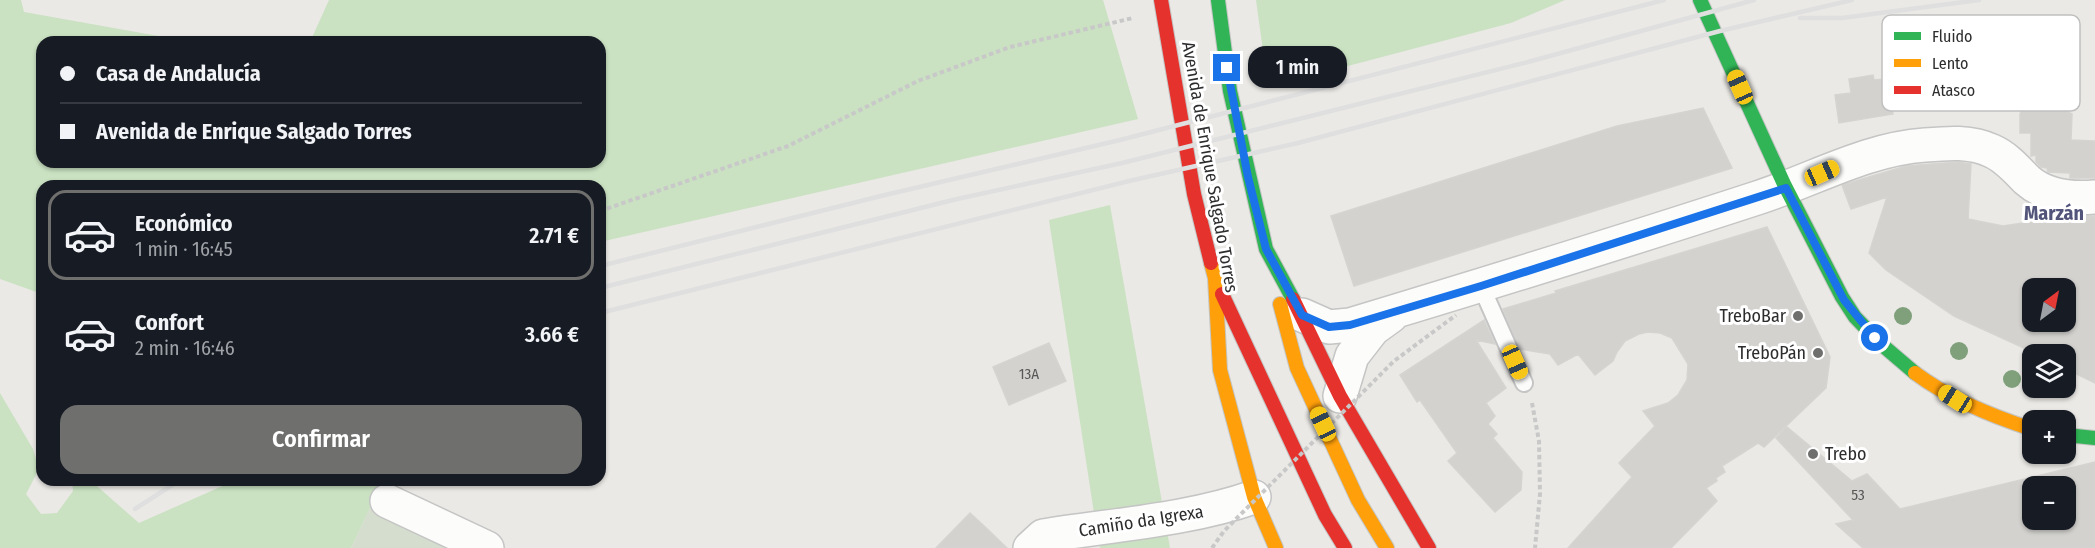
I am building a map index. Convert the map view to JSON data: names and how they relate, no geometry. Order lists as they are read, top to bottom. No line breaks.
{"streets":{"main road":["Avenida de Enrique Salgado Torres"],"street":["Camiño da Igrexa"]},"crossings":[["Avenida de Enrique Salgado Torres","Camiño da Igrexa"]],"districts":["Marzán"],"places":["TreboBar","TreboPán","Trebo"],"house_numbers":["13A","53"],"legend":["Fluido","Lento","Atasco"],"north":"top right","page":{"banner":["Casa de Andalucía","Avenida de Enrique Salgado Torres"],"bubble":"1 min","list":[{"name":"Económico","note":"1 min · 16:45","value":"2.71 €"},{"name":"Confort","note":"2 min · 16:46","value":"3.66 €"}],"map_buttons":["+","−"],"buttons":"Confirmar"}}
